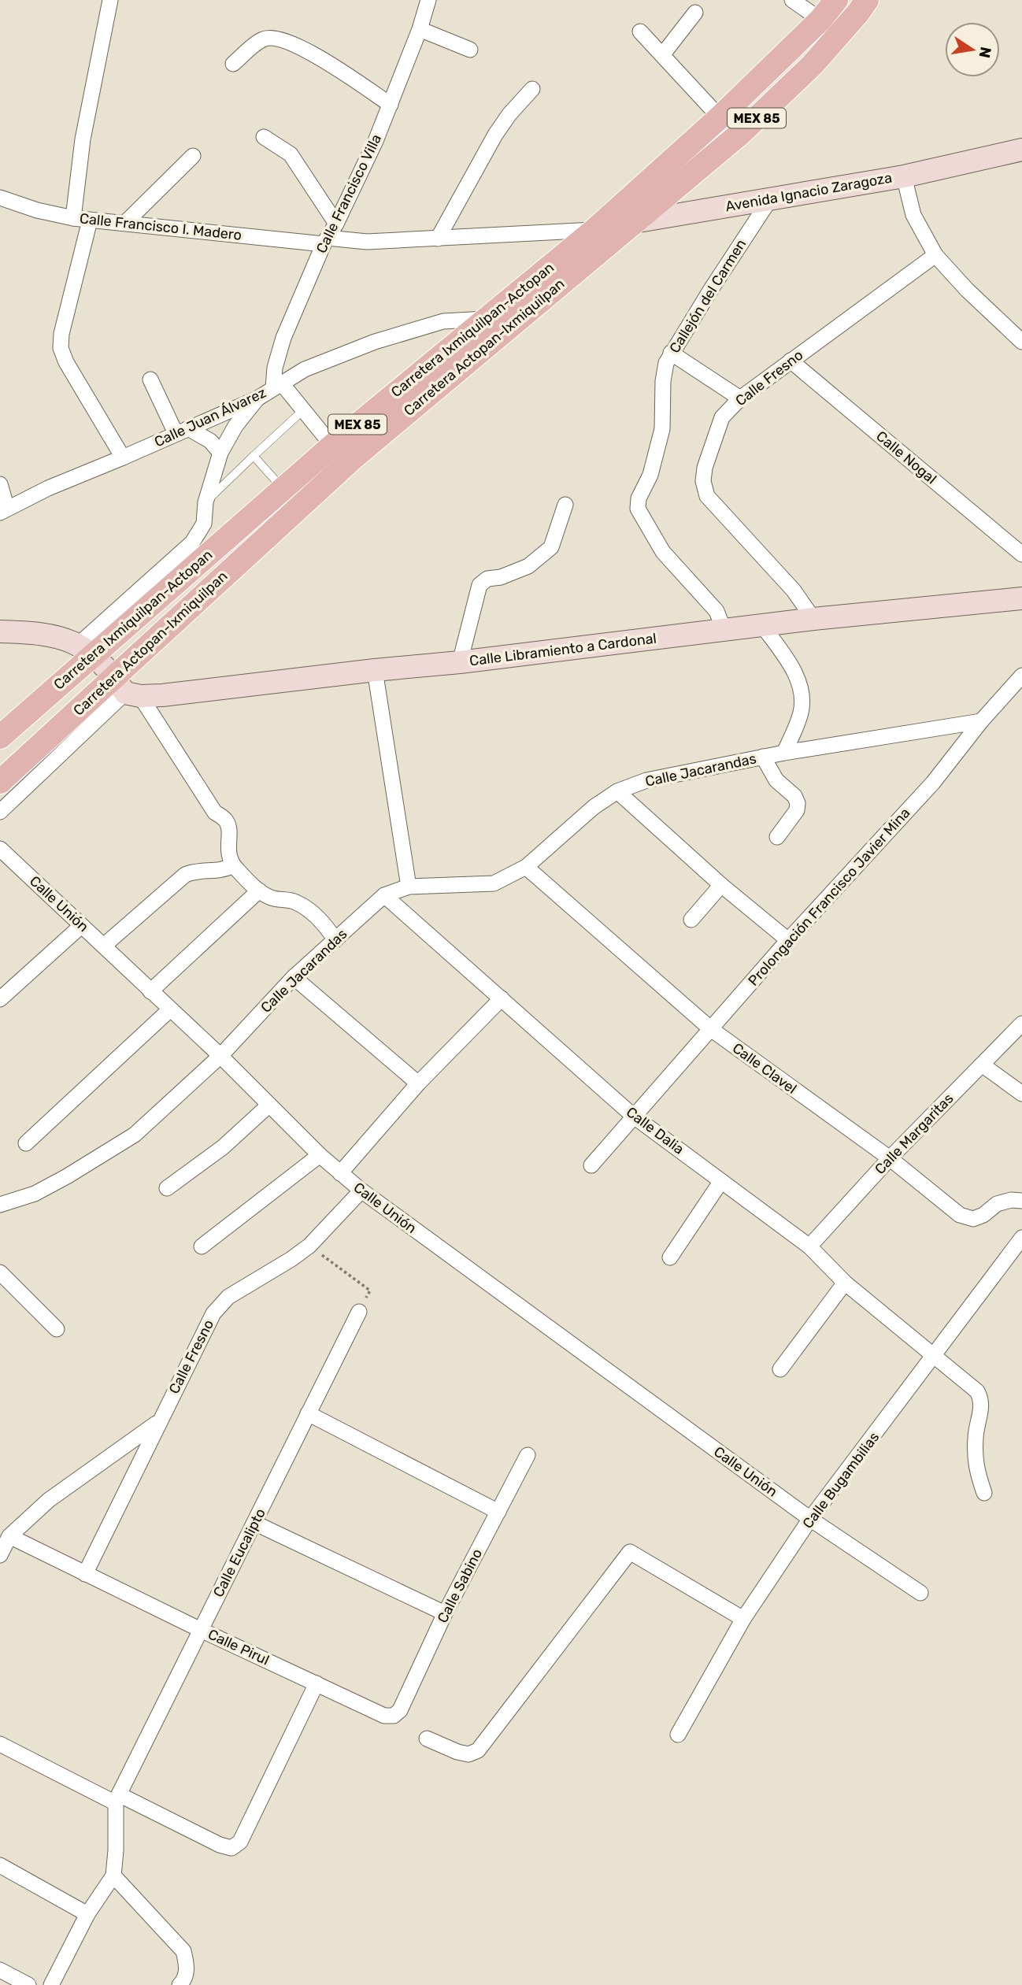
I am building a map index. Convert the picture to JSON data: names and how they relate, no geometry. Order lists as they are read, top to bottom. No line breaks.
{"streets":{"main road":["MEX 85","Carretera Ixmiquilpan-Actopan","Carretera Actopan-Ixmiquilpan"],"street":["Avenida Ignacio Zaragoza","Calle Francisco Villa","Calle Francisco I. Madero","Callejón del Carmen","Calle Fresno","Calle Juan Álvarez","Calle Nogal","Calle Libramiento a Cardonal","Calle Jacarandas","Prolongación Francisco Javier Mina","Calle Unión","Calle Clavel","Calle Dalia","Calle Margaritas","Calle Bugambilias","Calle Eucalipto","Calle Sabino","Calle Pirul"]},"crossings":[["Avenida Ignacio Zaragoza","Calle Francisco I. Madero"],["Avenida Ignacio Zaragoza","Callejón del Carmen"],["Avenida Ignacio Zaragoza","Carretera Ixmiquilpan-Actopan"],["Avenida Ignacio Zaragoza","Carretera Actopan-Ixmiquilpan"],["Calle Francisco Villa","Calle Francisco I. Madero"],["Calle Francisco Villa","Calle Juan Álvarez"],["Calle Francisco I. Madero","Carretera Ixmiquilpan-Actopan"],["Callejón del Carmen","Calle Libramiento a Cardonal"],["Carretera Ixmiquilpan-Actopan","Calle Juan Álvarez"],["Carretera Actopan-Ixmiquilpan","Calle Libramiento a Cardonal"],["Calle Fresno","Calle Nogal"],["Calle Fresno","Calle Libramiento a Cardonal"],["Calle Fresno","Calle Unión"],["Calle Fresno","Calle Pirul"],["Calle Jacarandas","Prolongación Francisco Javier Mina"],["Calle Jacarandas","Calle Unión"],["Calle Jacarandas","Calle Clavel"],["Calle Jacarandas","Calle Dalia"],["Prolongación Francisco Javier Mina","Calle Clavel"],["Prolongación Francisco Javier Mina","Calle Dalia"],["Calle Unión","Calle Bugambilias"],["Calle Clavel","Calle Margaritas"],["Calle Dalia","Calle Margaritas"],["Calle Dalia","Calle Bugambilias"],["Calle Eucalipto","Calle Pirul"],["Calle Sabino","Calle Pirul"]],"north":"right"}
